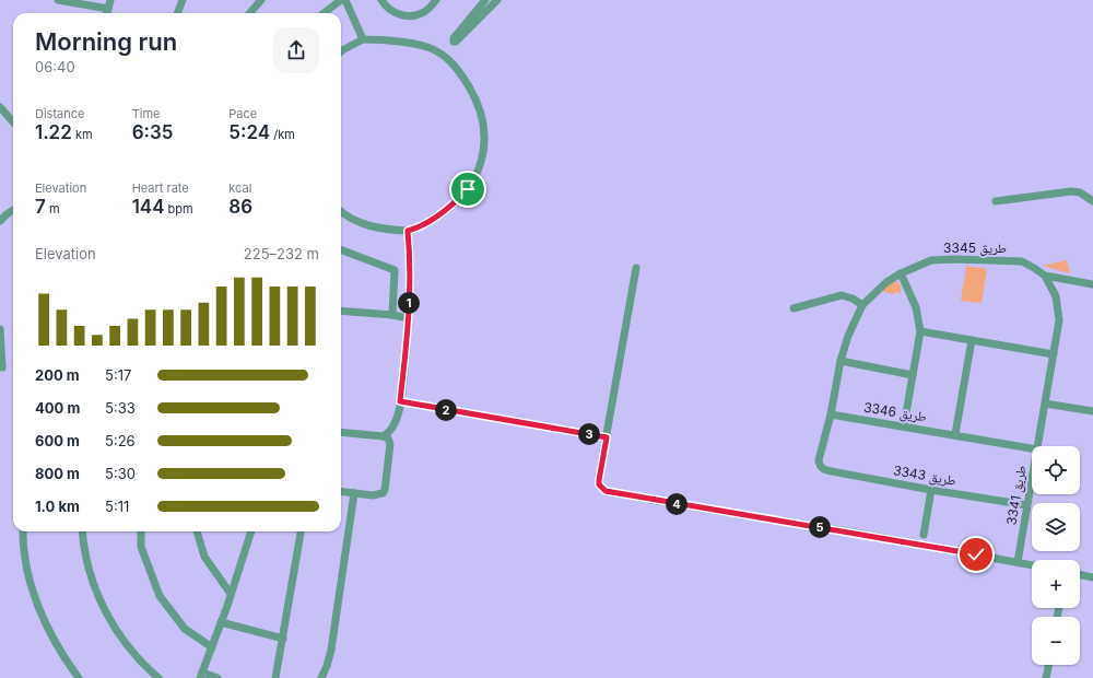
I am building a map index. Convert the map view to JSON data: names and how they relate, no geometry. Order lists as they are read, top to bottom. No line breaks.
{"streets":{"street":["طريق 3345","طريق 3346","طريق 3343","طريق 3341"]},"crossings":[["طريق 3345","طريق 3346"],["طريق 3345","طريق 3343"],["طريق 3345","طريق 3341"],["طريق 3343","طريق 3341"]],"page":{"heading":["Morning run","06:40"],"stats":[["Distance","1.22 km"],["Time","6:35"],["Pace","5:24 /km"],["Elevation","7 m"],["Heart rate","144 bpm"],["kcal","86"]],"chart":["Elevation","225–232 m"],"pins":["1","2","3","4","5"],"list":[{"name":"200 m","note":"5:17"},{"name":"400 m","note":"5:33"},{"name":"600 m","note":"5:26"},{"name":"800 m","note":"5:30"},{"name":"1.0 km","note":"5:11"}],"map_buttons":["+","−"]}}
